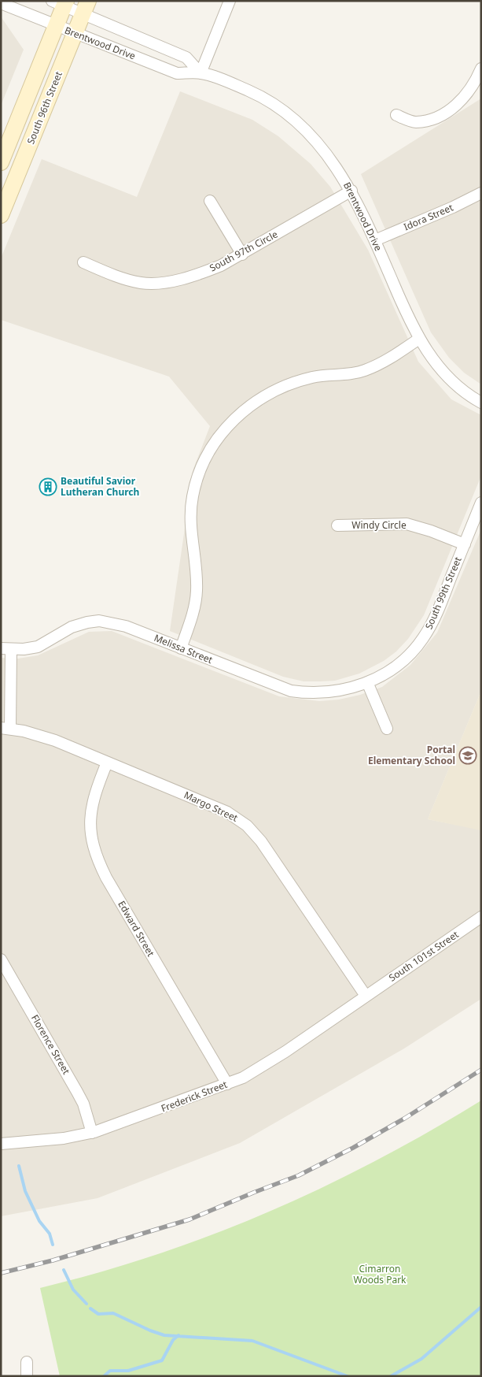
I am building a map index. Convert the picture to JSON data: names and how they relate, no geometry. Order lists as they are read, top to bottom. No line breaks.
{"streets":{"main road":["South 96th Street"],"street":["Brentwood Drive","Idora Street","South 97th Circle","Windy Circle","South 99th Street","Melissa Street","Margo Street","Edward Street","South 101st Street","Florence Street","Frederick Street"]},"crossings":[["Brentwood Drive","South 96th Street"],["Brentwood Drive","Idora Street"],["Brentwood Drive","South 97th Circle"],["Windy Circle","South 99th Street"],["South 99th Street","Melissa Street"],["Margo Street","Edward Street"],["Margo Street","South 101st Street"],["Margo Street","Frederick Street"],["Edward Street","Frederick Street"],["South 101st Street","Frederick Street"],["Florence Street","Frederick Street"]],"parks":["Cimarron Woods Park"],"places":{"building":["Beautiful Savior Lutheran Church"],"school or university":["Portal Elementary School"]}}
